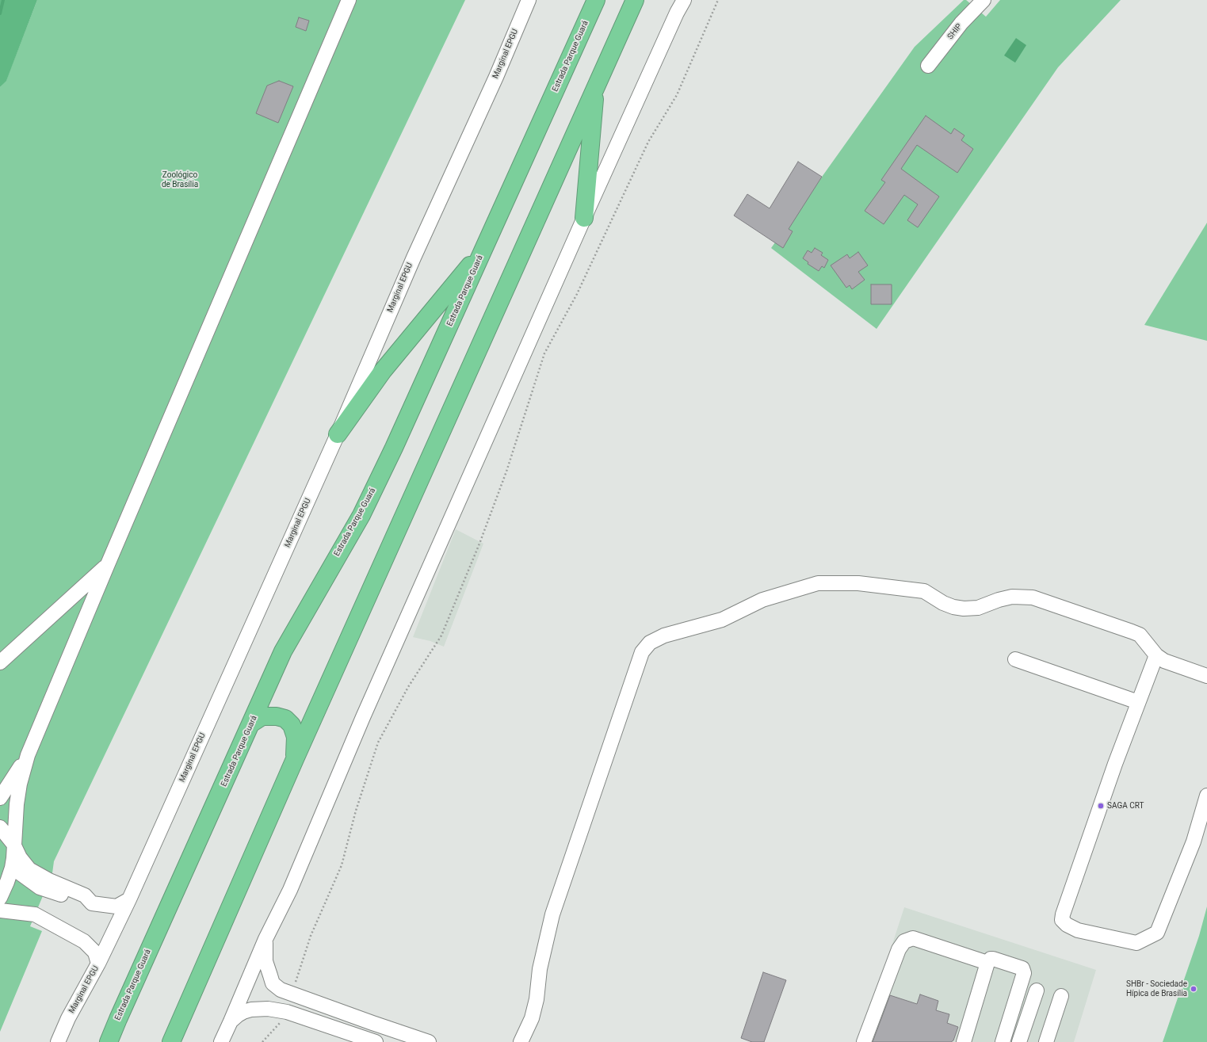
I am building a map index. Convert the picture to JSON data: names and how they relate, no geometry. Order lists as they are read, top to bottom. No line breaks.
{"streets":{"highway":["Estrada Parque Guará"],"street":["SHIP","Marginal EPGU"]},"parks":["Zoológico de Brasília"],"places":["SAGA CRT","SHBr - Sociedade Hípica de Brasília"]}
